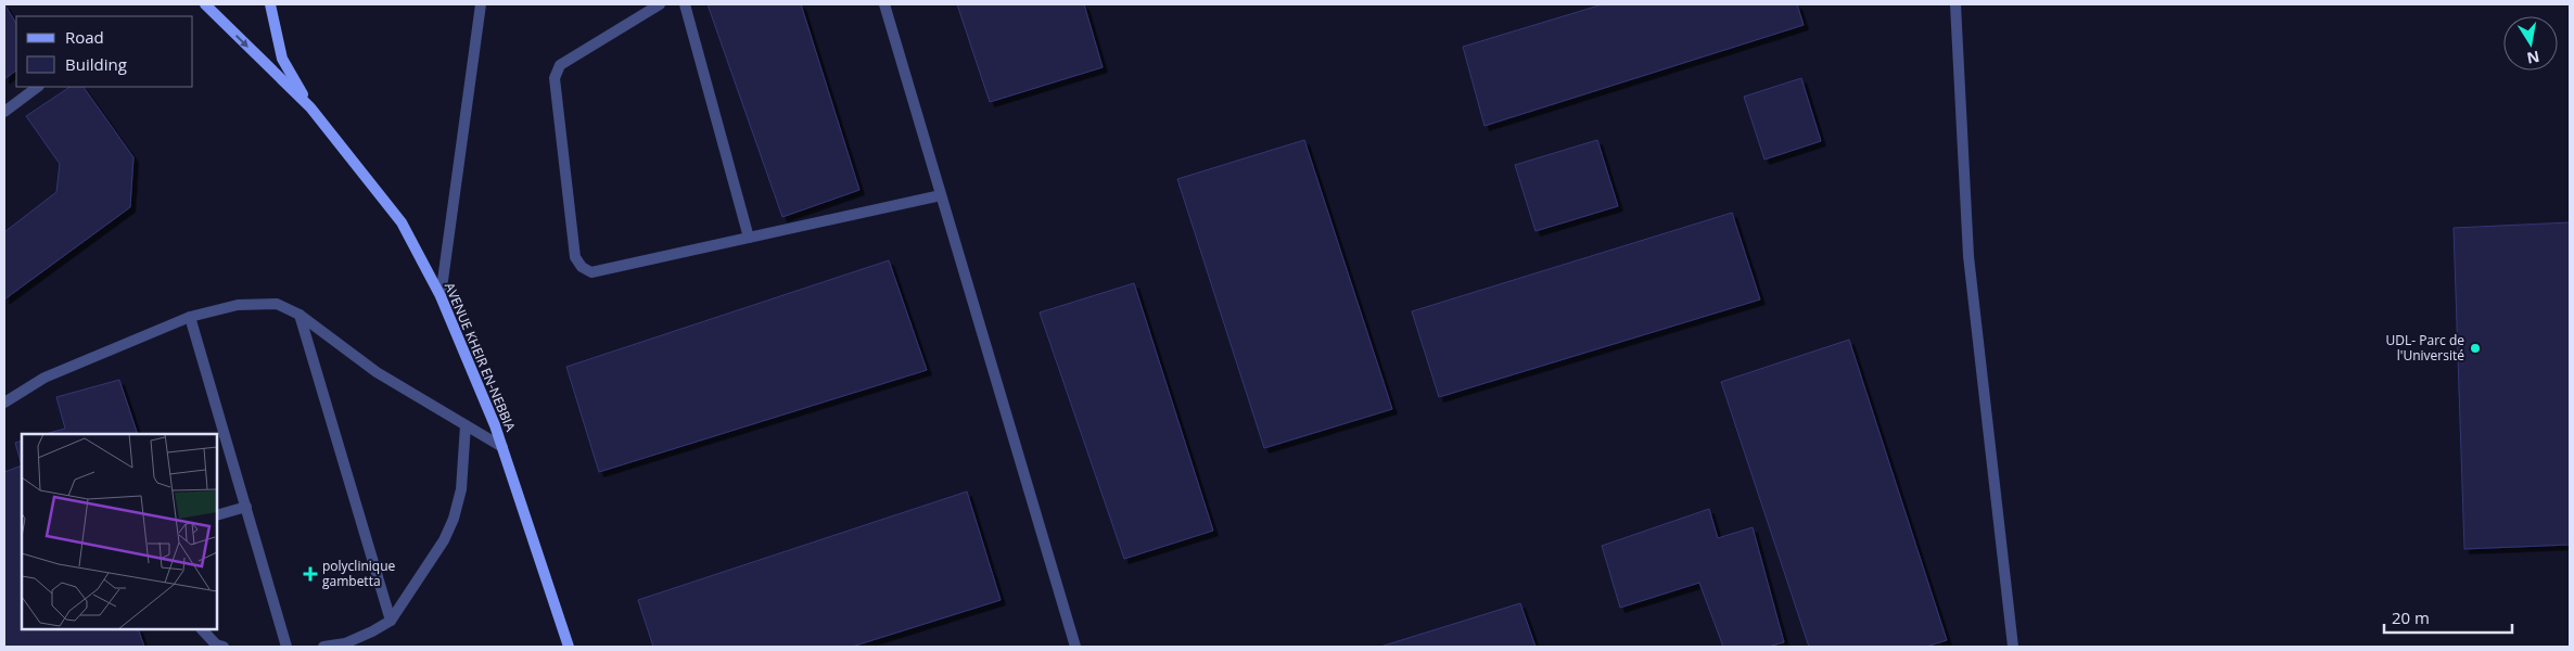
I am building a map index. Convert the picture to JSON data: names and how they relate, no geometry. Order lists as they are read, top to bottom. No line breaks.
{"streets":{"main road":["AVENUE KHEIR EN-NEBBIA"]},"places":{"other":["UDL- Parc de l'Université"],"health":["polyclinique gambetta"]},"legend":["Road","Building"],"scale_bar":"20 m","north":"bottom"}
